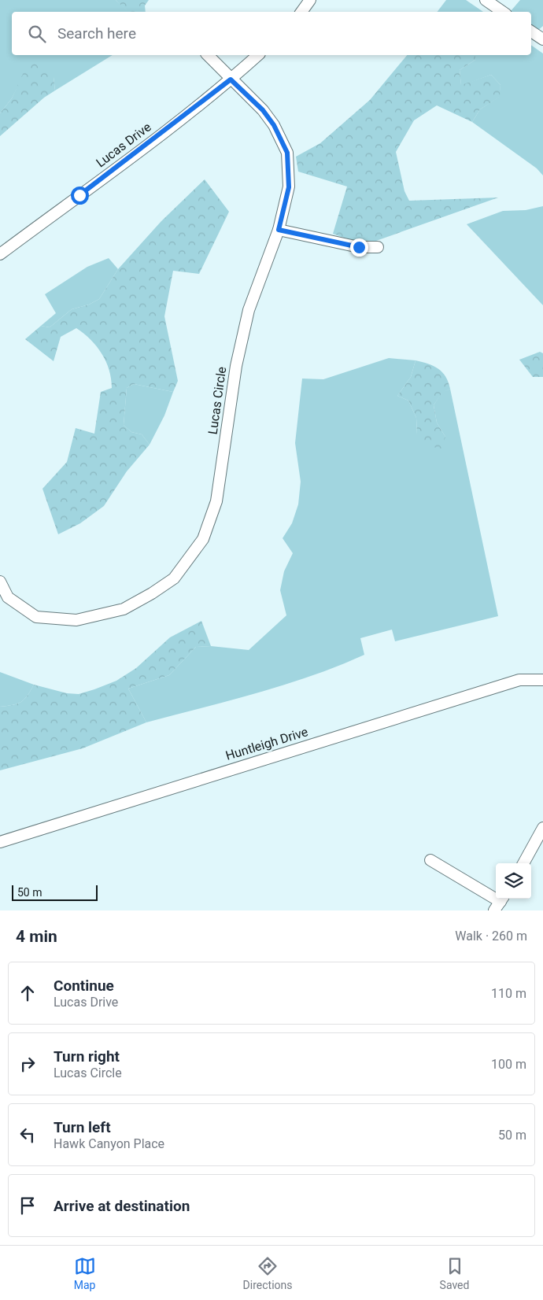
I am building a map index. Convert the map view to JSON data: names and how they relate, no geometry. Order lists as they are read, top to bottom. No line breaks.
{"streets":{"street":["Lucas Drive","Lucas Circle","Huntleigh Drive"]},"crossings":[["Lucas Drive","Lucas Circle"]],"scale_bar":"50 m","page":{"search":"Search here","scale":"50 m","heading":["4 min","Walk · 260 m"],"list":[["Continue","Lucas Drive","110 m"],["Turn right","Lucas Circle","100 m"],["Turn left","Hawk Canyon Place","50 m"],"Arrive at destination"],"nav":["Map","Directions","Saved"]}}
